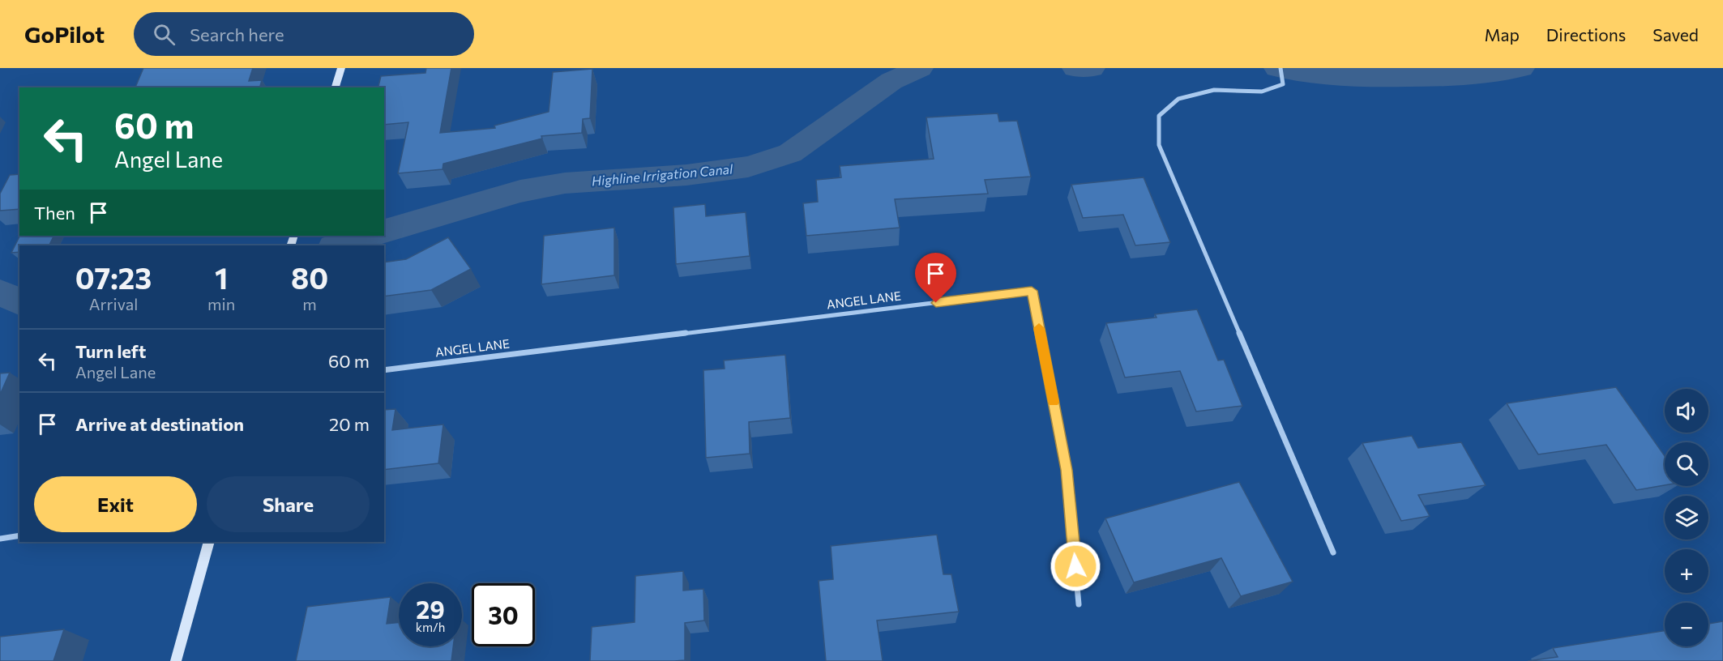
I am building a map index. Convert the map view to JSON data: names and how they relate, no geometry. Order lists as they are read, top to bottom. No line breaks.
{"streets":{"street":["ANGEL LANE"]},"water":["Highline Irrigation Canal"],"page":{"header":"GoPilot","search":"Search here","nav":["Map","Directions","Saved"],"turn":["60 m","Angel Lane"],"then":"Then","eta":["07:23","Arrival","1","min","80","m"],"list":[{"name":"Turn left","note":"Angel Lane","value":"60 m"},{"name":"Arrive at destination","value":"20 m"}],"map_buttons":["+","−"],"buttons":["Exit","Share"],"speed":"29 km/h","limit":"30"}}
